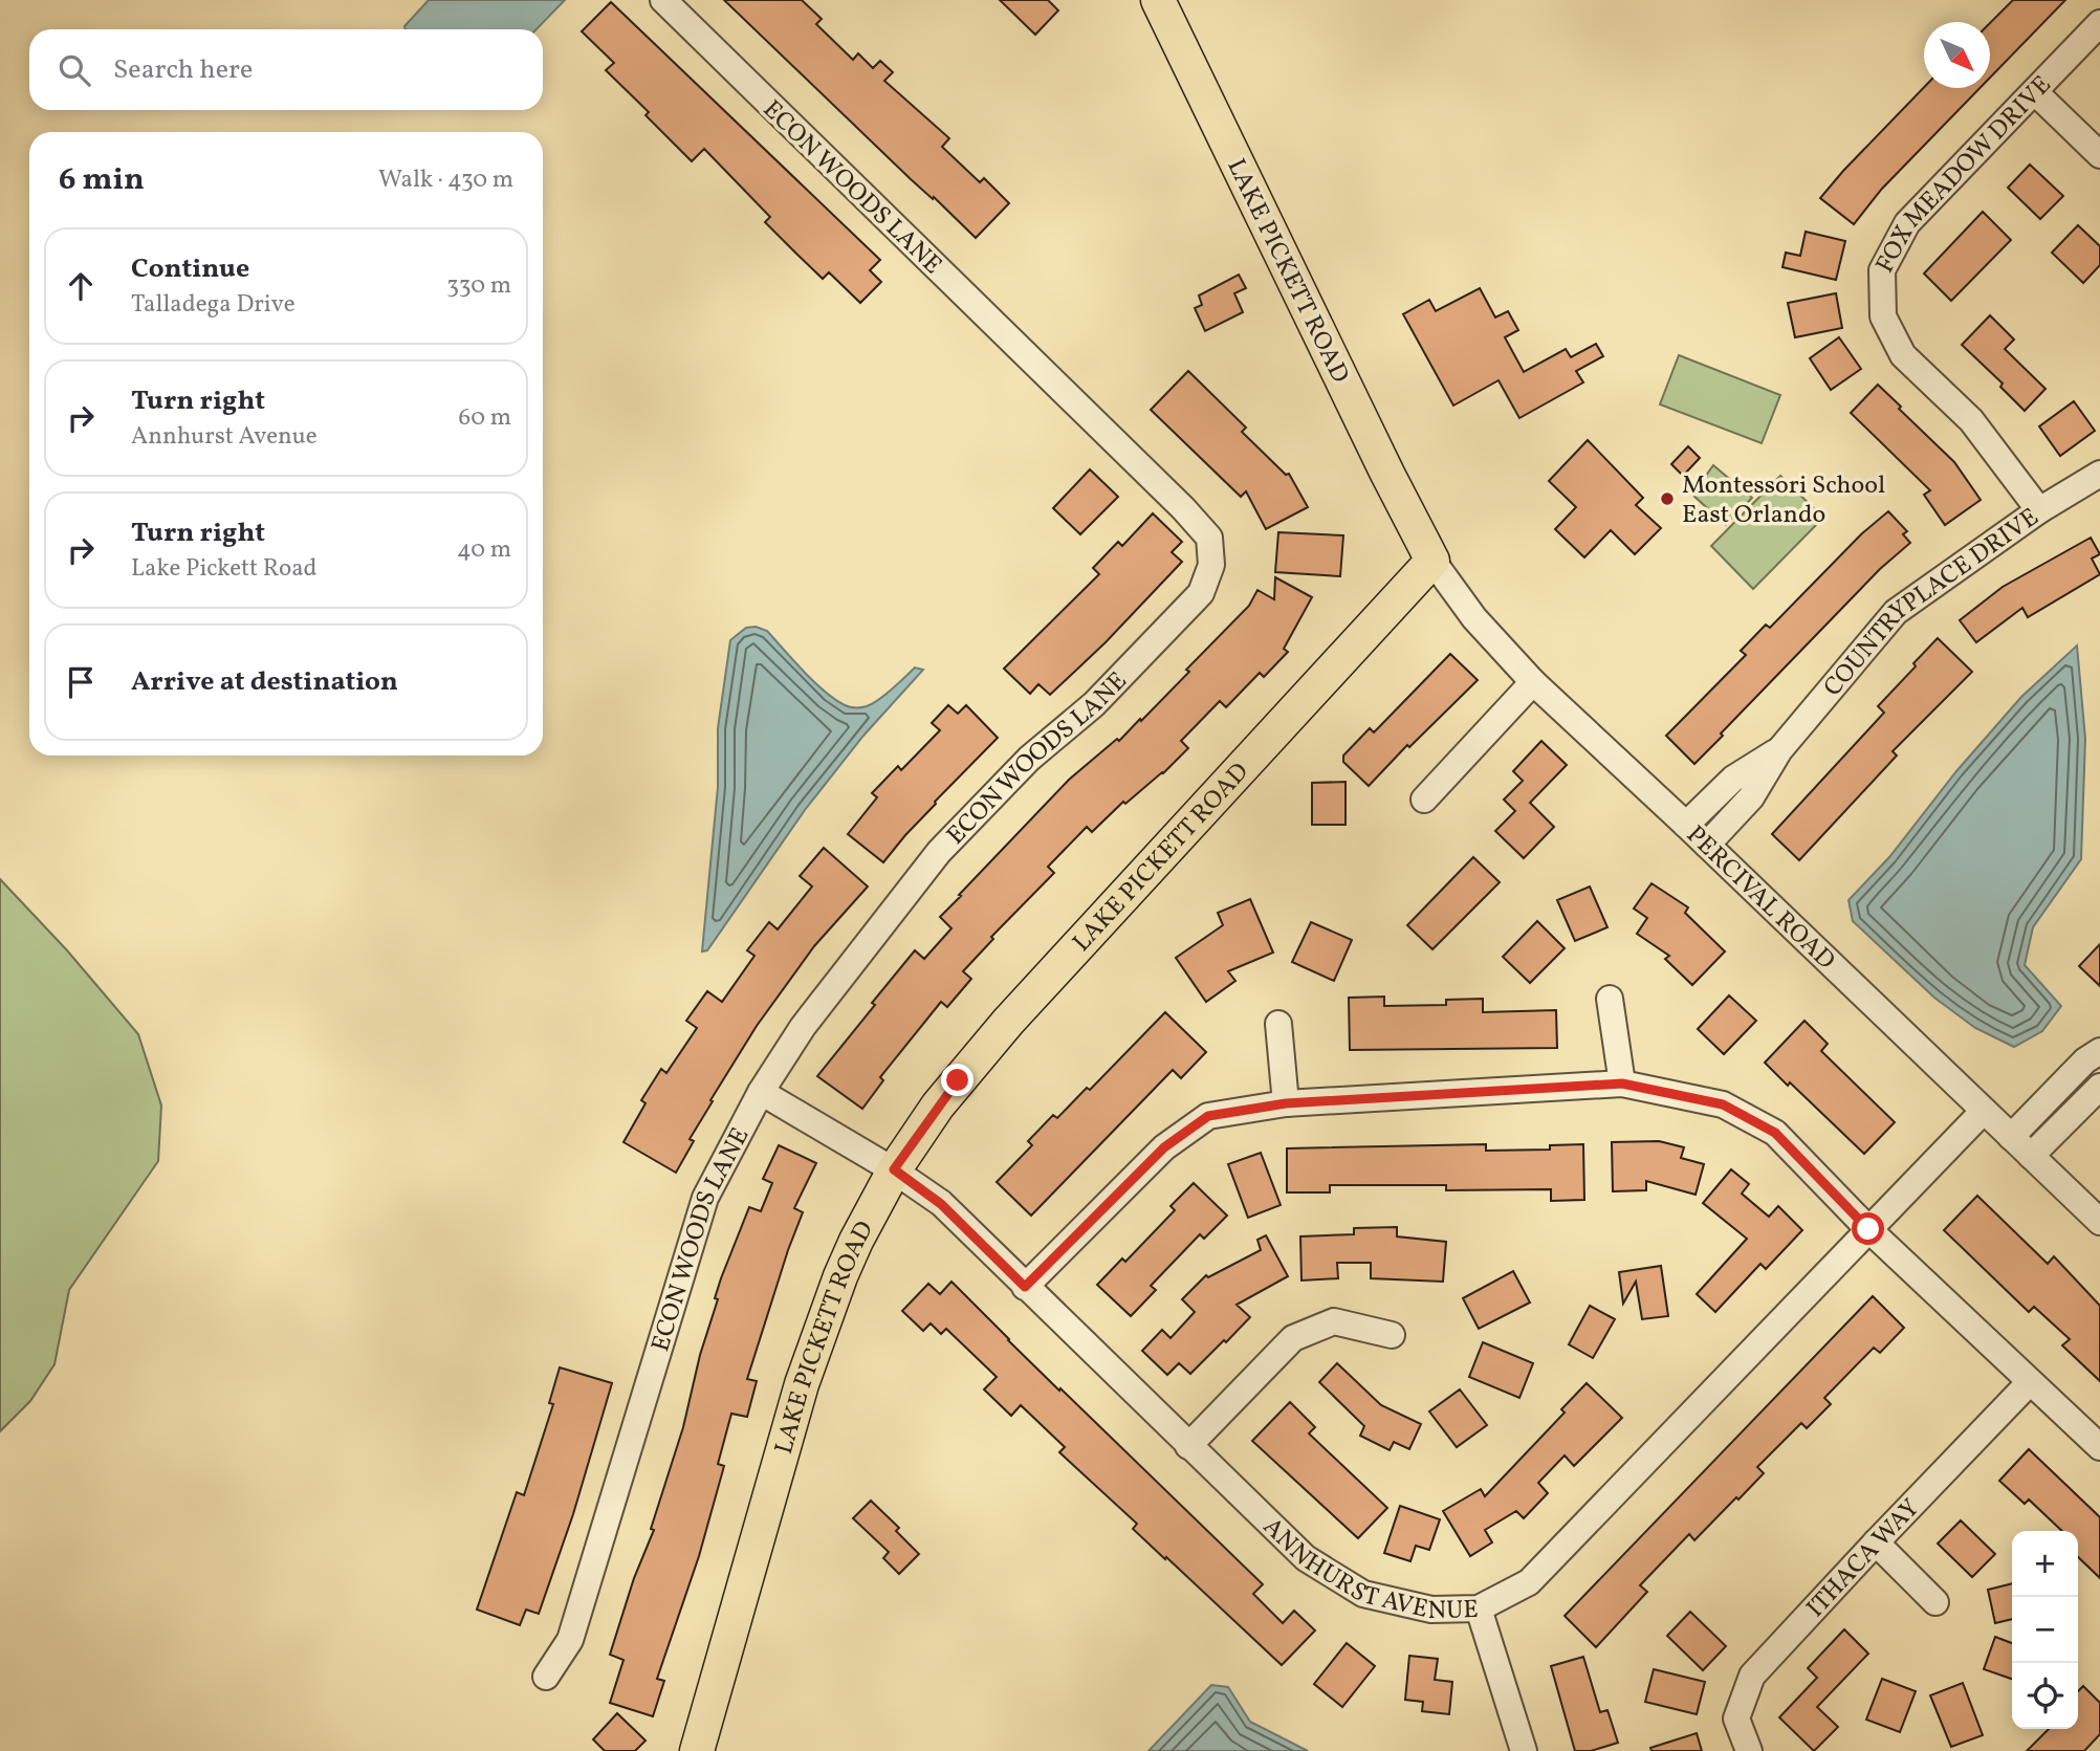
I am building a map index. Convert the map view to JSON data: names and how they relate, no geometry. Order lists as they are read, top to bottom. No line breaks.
{"streets":{"main road":["LAKE PICKETT ROAD"],"street":["FOX MEADOW DRIVE","ECON WOODS LANE","COUNTRYPLACE DRIVE","PERCIVAL ROAD","ITHACA WAY","ANNHURST AVENUE"]},"crossings":[["FOX MEADOW DRIVE","COUNTRYPLACE DRIVE"],["ECON WOODS LANE","ANNHURST AVENUE"],["LAKE PICKETT ROAD","PERCIVAL ROAD"],["LAKE PICKETT ROAD","ANNHURST AVENUE"],["COUNTRYPLACE DRIVE","PERCIVAL ROAD"],["PERCIVAL ROAD","ANNHURST AVENUE"]],"places":["Montessori School East Orlando"],"north":"bottom right","page":{"search":"Search here","heading":["6 min","Walk · 430 m"],"list":[["Continue","Talladega Drive","330 m"],["Turn right","Annhurst Avenue","60 m"],["Turn right","Lake Pickett Road","40 m"],"Arrive at destination"],"map_buttons":["+","−"]}}
